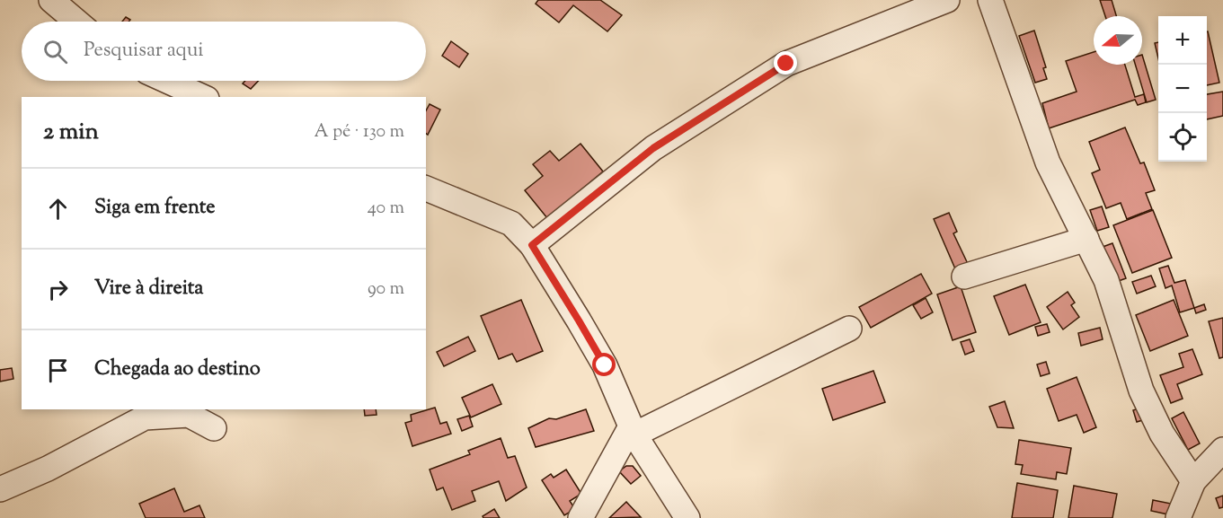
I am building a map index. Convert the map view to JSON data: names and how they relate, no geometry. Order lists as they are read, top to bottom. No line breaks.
{"north":"left","page":{"map_buttons":["+","−"],"search":"Pesquisar aqui","heading":["2 min","A pé · 130 m"],"list":[["Siga em frente","40 m"],["Vire à direita","90 m"],"Chegada ao destino"]}}
